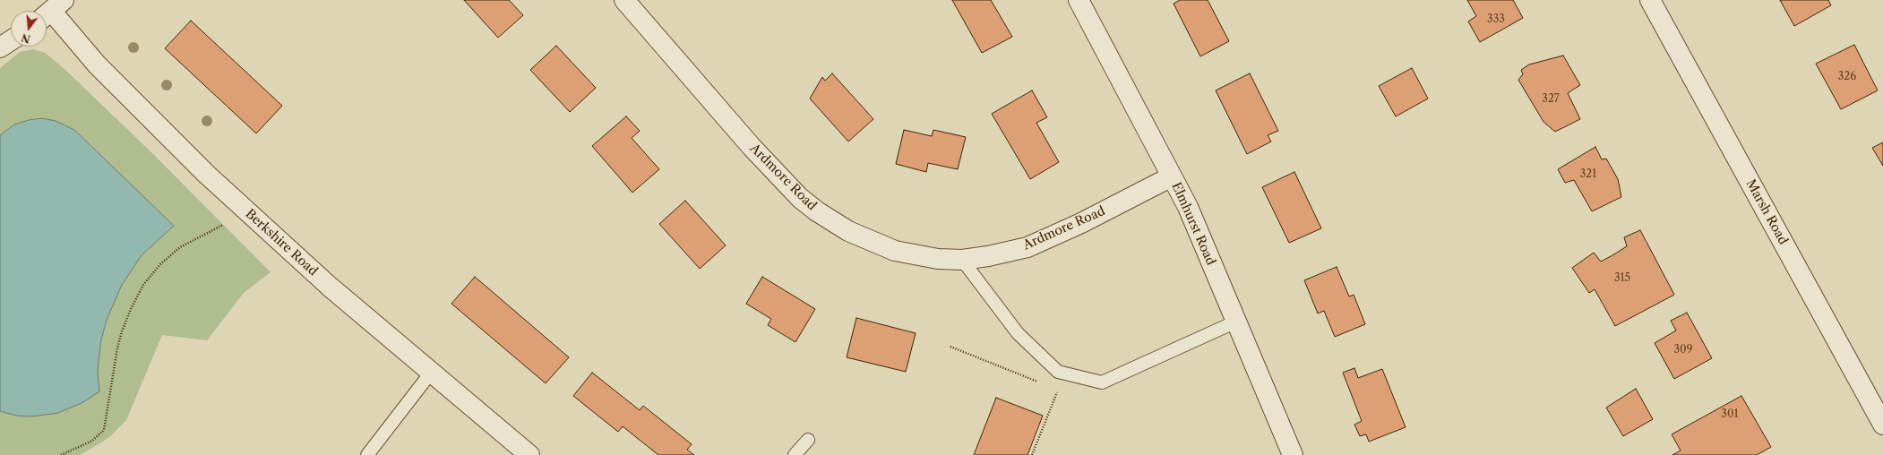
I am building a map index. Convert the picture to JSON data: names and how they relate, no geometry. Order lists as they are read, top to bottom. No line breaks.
{"streets":{"street":["Ardmore Road","Marsh Road","Elmhurst Road","Berkshire Road"]},"crossings":[["Ardmore Road","Elmhurst Road"]],"house_numbers":["333","326","327","321","315","309","301"],"north":"bottom"}
